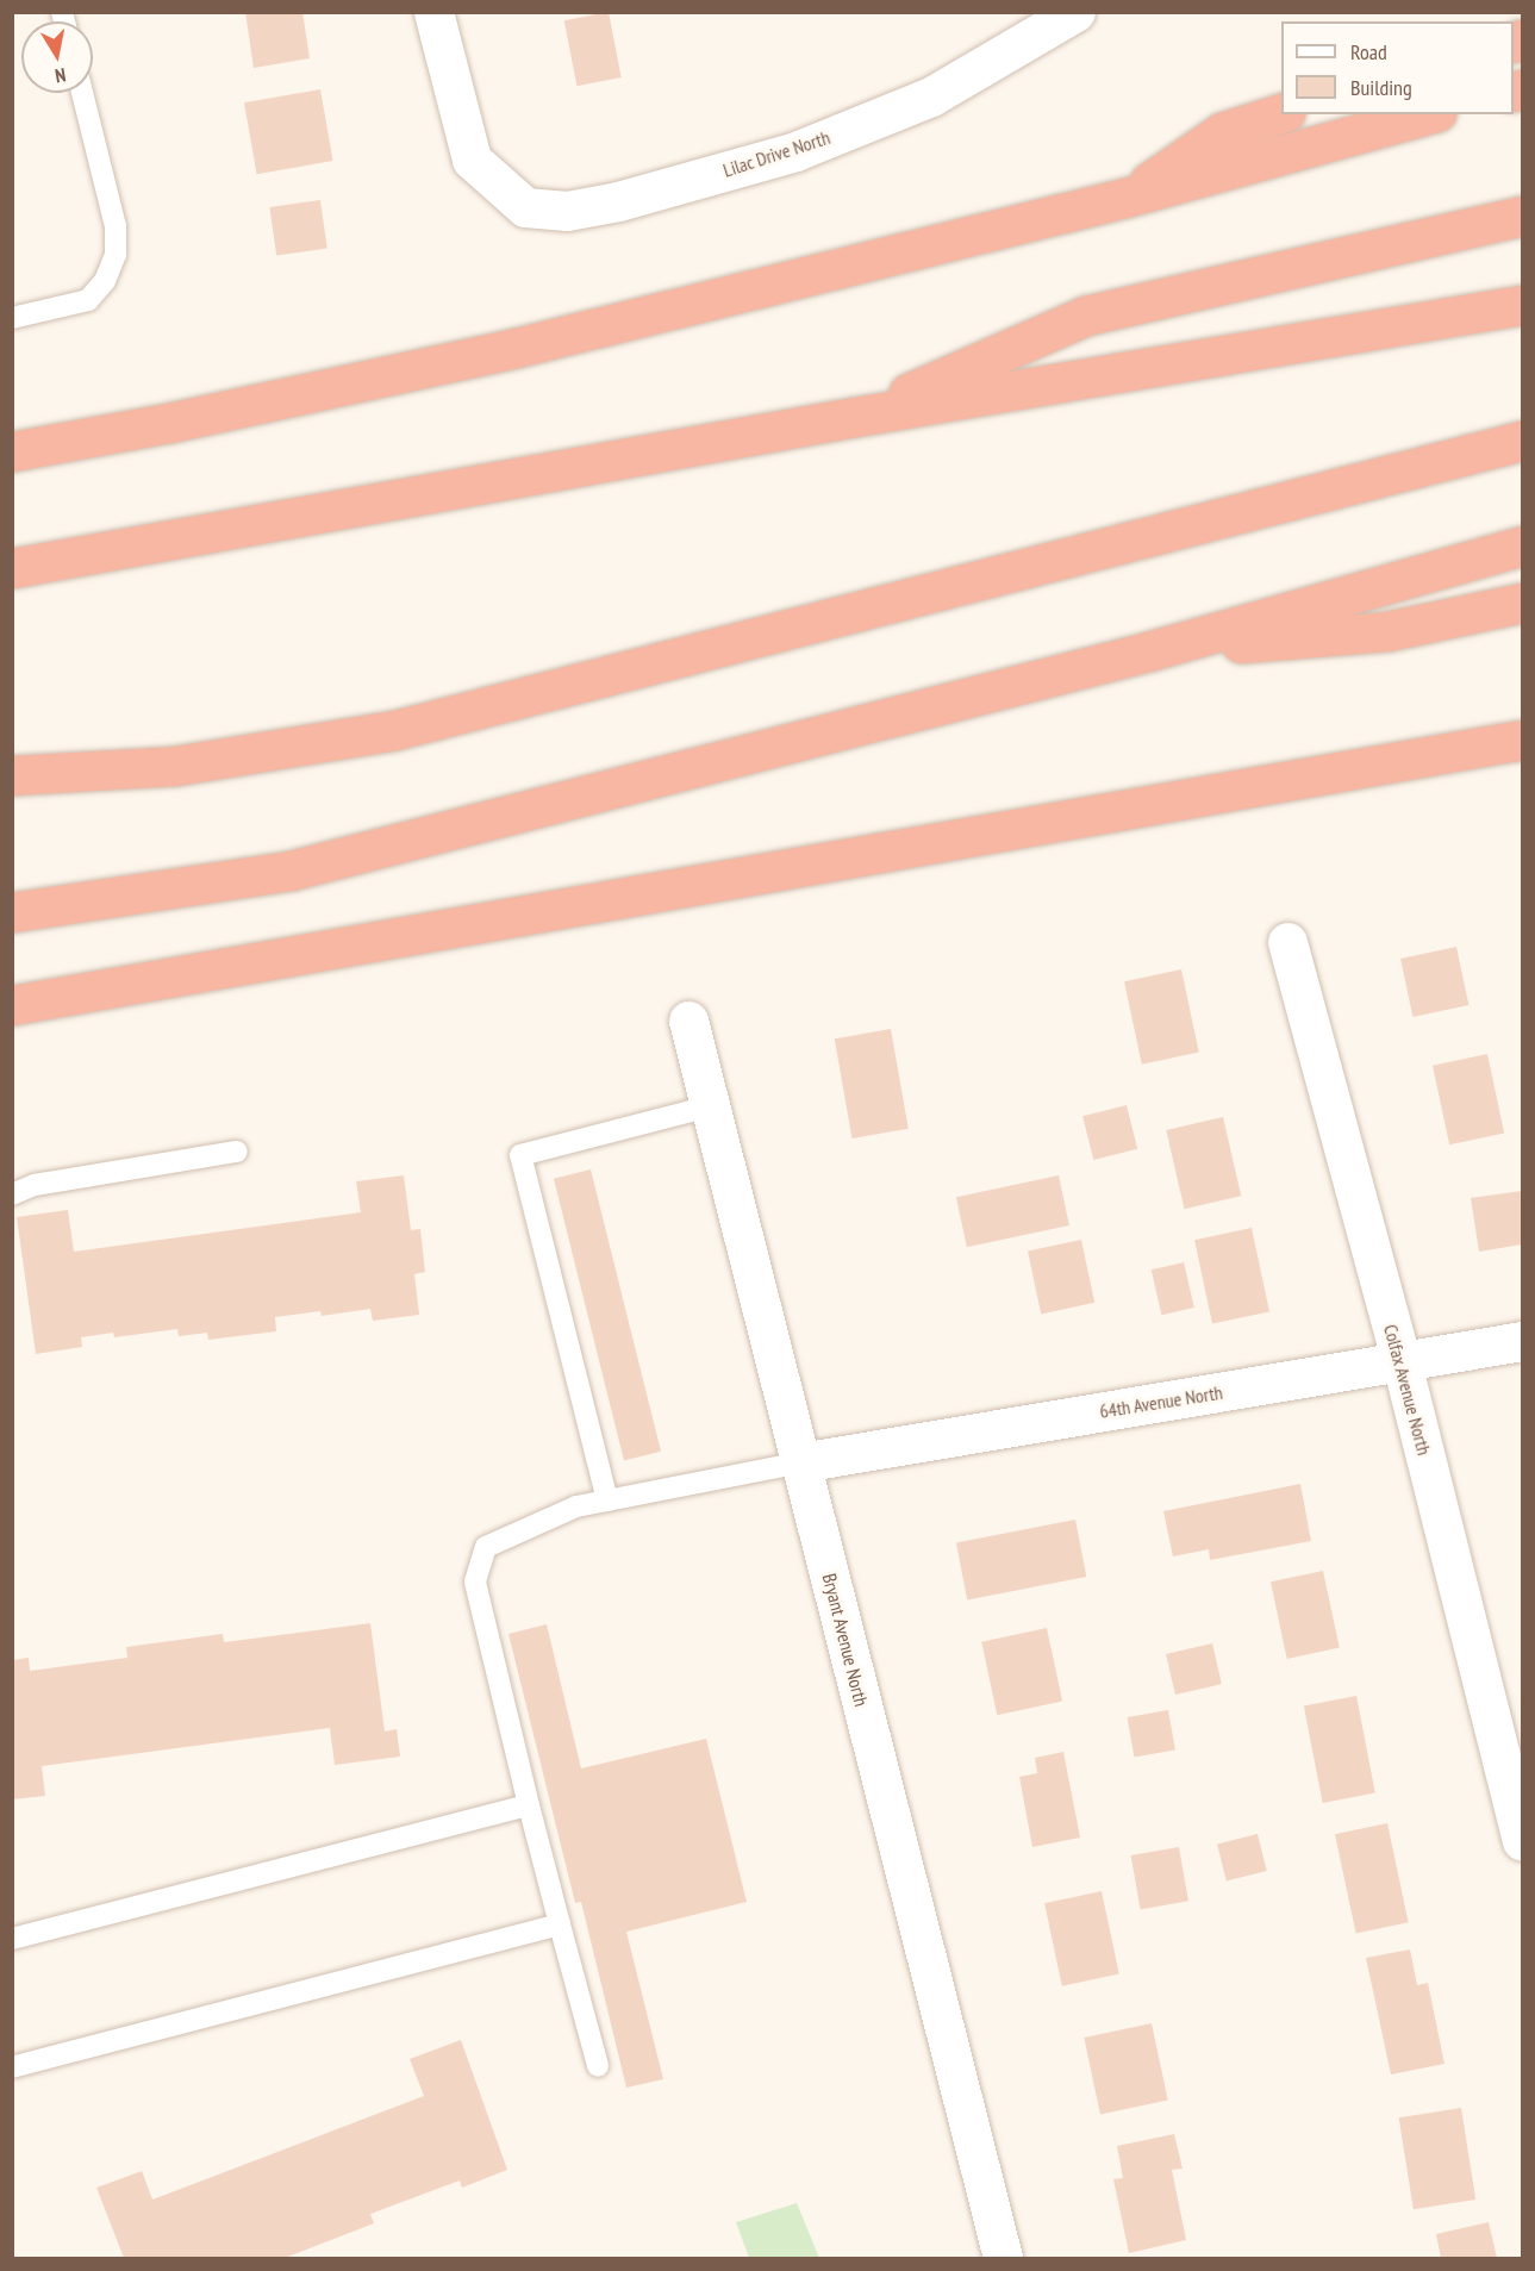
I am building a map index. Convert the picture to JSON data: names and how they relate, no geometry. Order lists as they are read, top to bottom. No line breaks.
{"streets":{"street":["Lilac Drive North","Colfax Avenue North","64th Avenue North","Bryant Avenue North"]},"crossings":[["Colfax Avenue North","64th Avenue North"],["64th Avenue North","Bryant Avenue North"]],"legend":["Road","Building"],"north":"bottom"}
